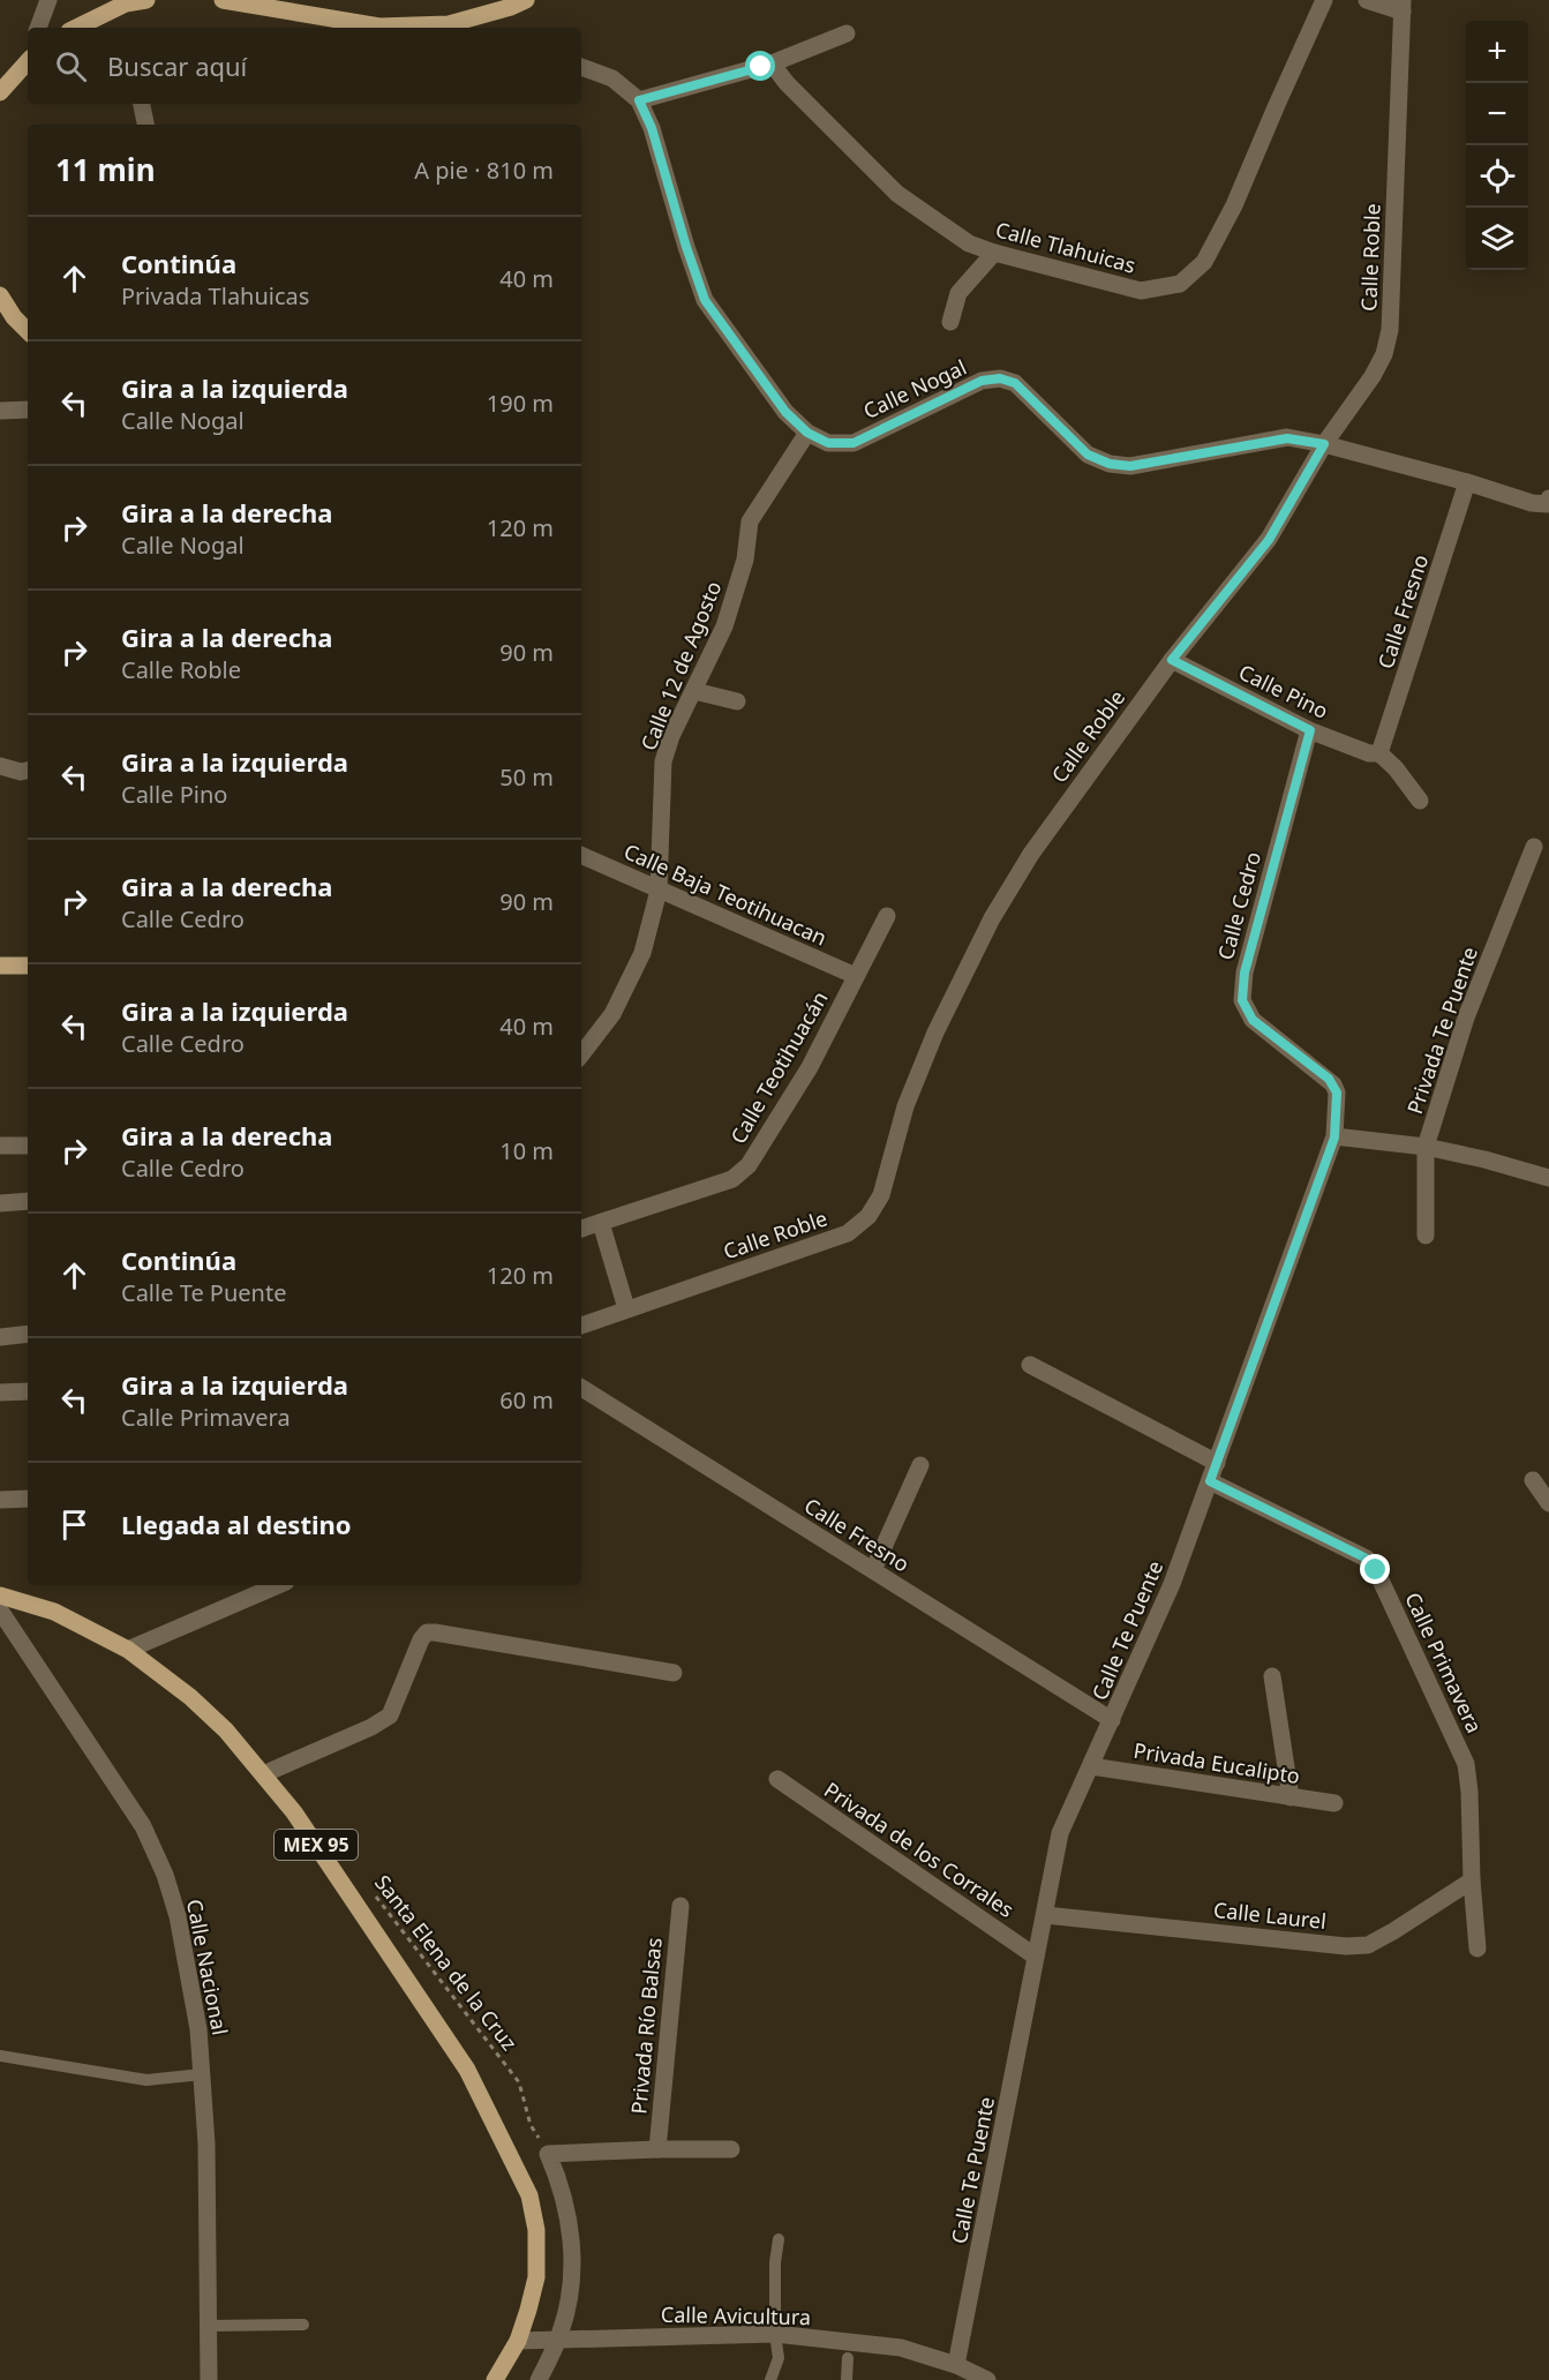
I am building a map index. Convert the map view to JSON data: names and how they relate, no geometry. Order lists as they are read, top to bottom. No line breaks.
{"streets":{"main road":["MEX 95"],"street":["Calle Tlahuicas","Calle Roble","Calle Nogal","Calle Fresno","Calle 12 de Agosto","Calle Pino","Calle Baja Teotihuacan","Calle Cedro","Privada Te Puente","Calle Teotihuacán","Calle Te Puente","Calle Primavera","Privada Eucalipto","Privada de los Corrales","Calle Laurel","Calle Nacional","Privada Río Balsas","Calle Avicultura"],"path":["Santa Elena de la Cruz"]},"crossings":[["Calle Roble","Calle Nogal"],["Calle Roble","Calle Pino"],["Calle Nogal","Calle Fresno"],["Calle Nogal","Calle 12 de Agosto"],["Calle Fresno","Calle Pino"],["Calle Fresno","Calle Te Puente"],["Calle 12 de Agosto","Calle Baja Teotihuacan"],["Calle Pino","Calle Cedro"],["Calle Baja Teotihuacan","Calle Teotihuacán"],["Calle Cedro","Calle Te Puente"],["Calle Te Puente","Calle Primavera"],["Calle Te Puente","Privada Eucalipto"],["Calle Te Puente","Privada de los Corrales"],["Calle Te Puente","Calle Laurel"],["Calle Te Puente","Calle Avicultura"],["Calle Primavera","Calle Laurel"],["MEX 95","Calle Avicultura"]],"page":{"map_buttons":["+","−"],"search":"Buscar aquí","heading":["11 min","A pie · 810 m"],"list":[["Continúa","Privada Tlahuicas","40 m"],["Gira a la izquierda","Calle Nogal","190 m"],["Gira a la derecha","Calle Nogal","120 m"],["Gira a la derecha","Calle Roble","90 m"],["Gira a la izquierda","Calle Pino","50 m"],["Gira a la derecha","Calle Cedro","90 m"],["Gira a la izquierda","Calle Cedro","40 m"],["Gira a la derecha","Calle Cedro","10 m"],["Continúa","Calle Te Puente","120 m"],["Gira a la izquierda","Calle Primavera","60 m"],"Llegada al destino"]}}
